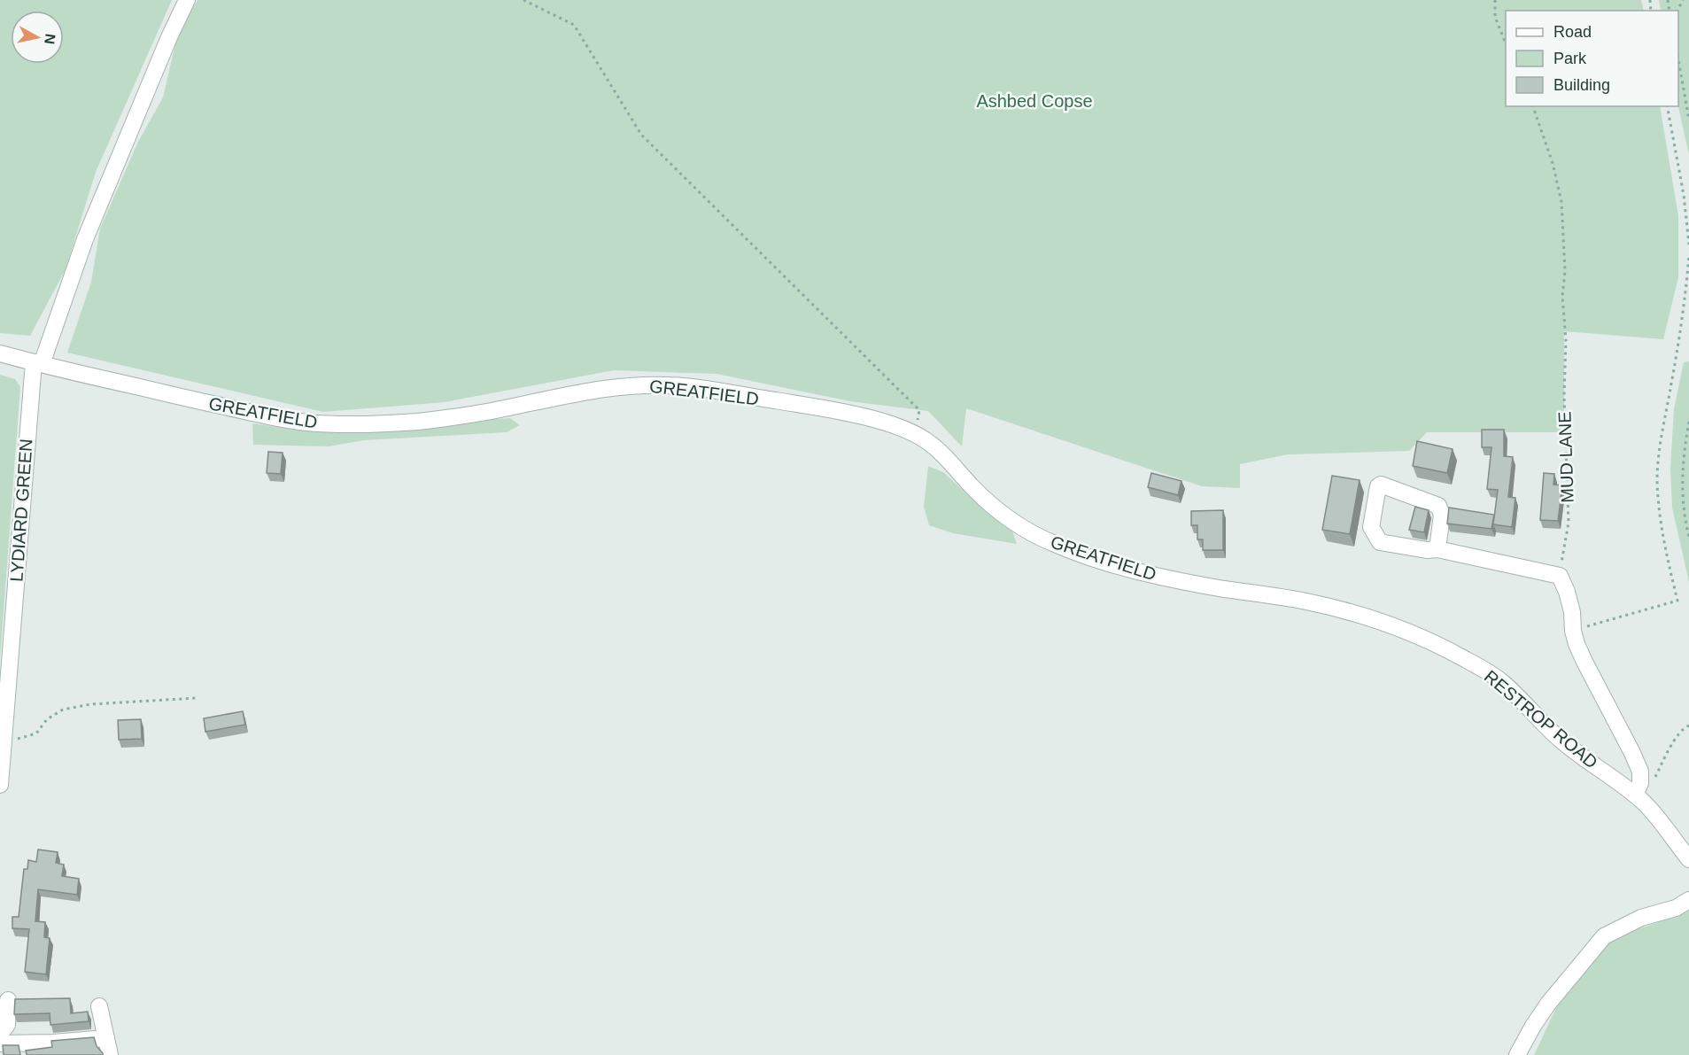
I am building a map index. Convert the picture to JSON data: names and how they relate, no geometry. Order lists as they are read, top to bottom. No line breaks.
{"streets":{"street":["GREATFIELD","LYDIARD GREEN","RESTROP ROAD"],"path":["MUD LANE"]},"crossings":[["GREATFIELD","LYDIARD GREEN"],["GREATFIELD","RESTROP ROAD"]],"parks":["Ashbed Copse"],"legend":["Road","Park","Building"],"north":"right"}
